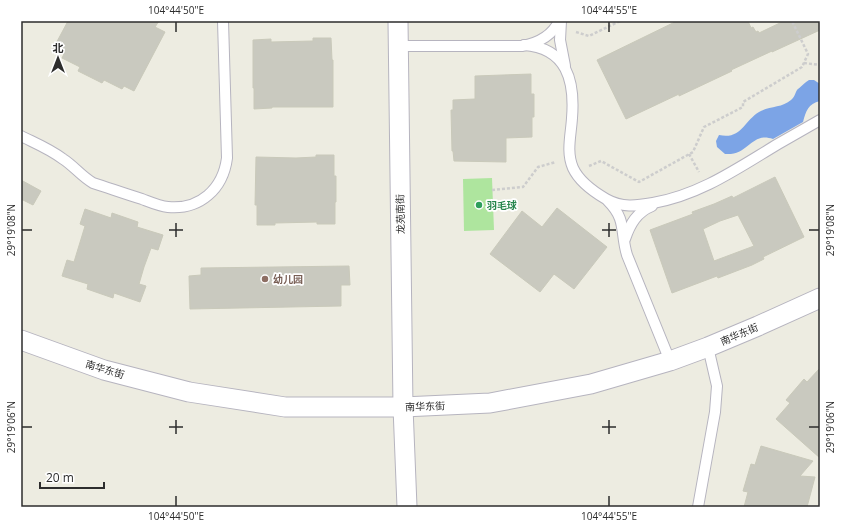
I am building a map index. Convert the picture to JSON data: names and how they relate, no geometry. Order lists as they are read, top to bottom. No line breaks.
{"streets":{"street":["龙苑南街","南华东街"]},"crossings":[["龙苑南街","南华东街"]],"places":["羽毛球","幼儿园"],"scale_bar":"20 m","north":"top","coordinates":["104°44'50\"E","104°44'55\"E","29°19'08\"N","29°19'06\"N"]}
